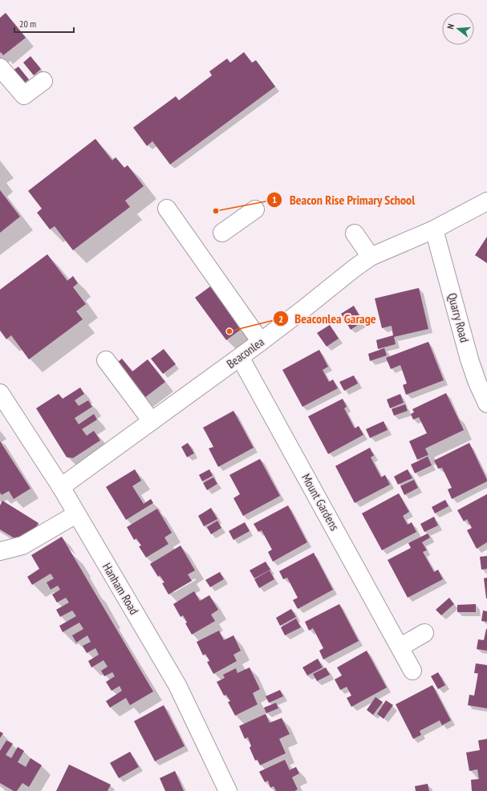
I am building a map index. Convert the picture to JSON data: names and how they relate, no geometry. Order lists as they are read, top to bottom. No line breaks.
{"streets":{"street":["Quarry Road","Beaconlea","Mount Gardens","Hanham Road"]},"crossings":[["Quarry Road","Beaconlea"],["Beaconlea","Mount Gardens"],["Beaconlea","Hanham Road"]],"places":["Beacon Rise Primary School","Beaconlea Garage"],"scale_bar":"20 m","north":"left"}
